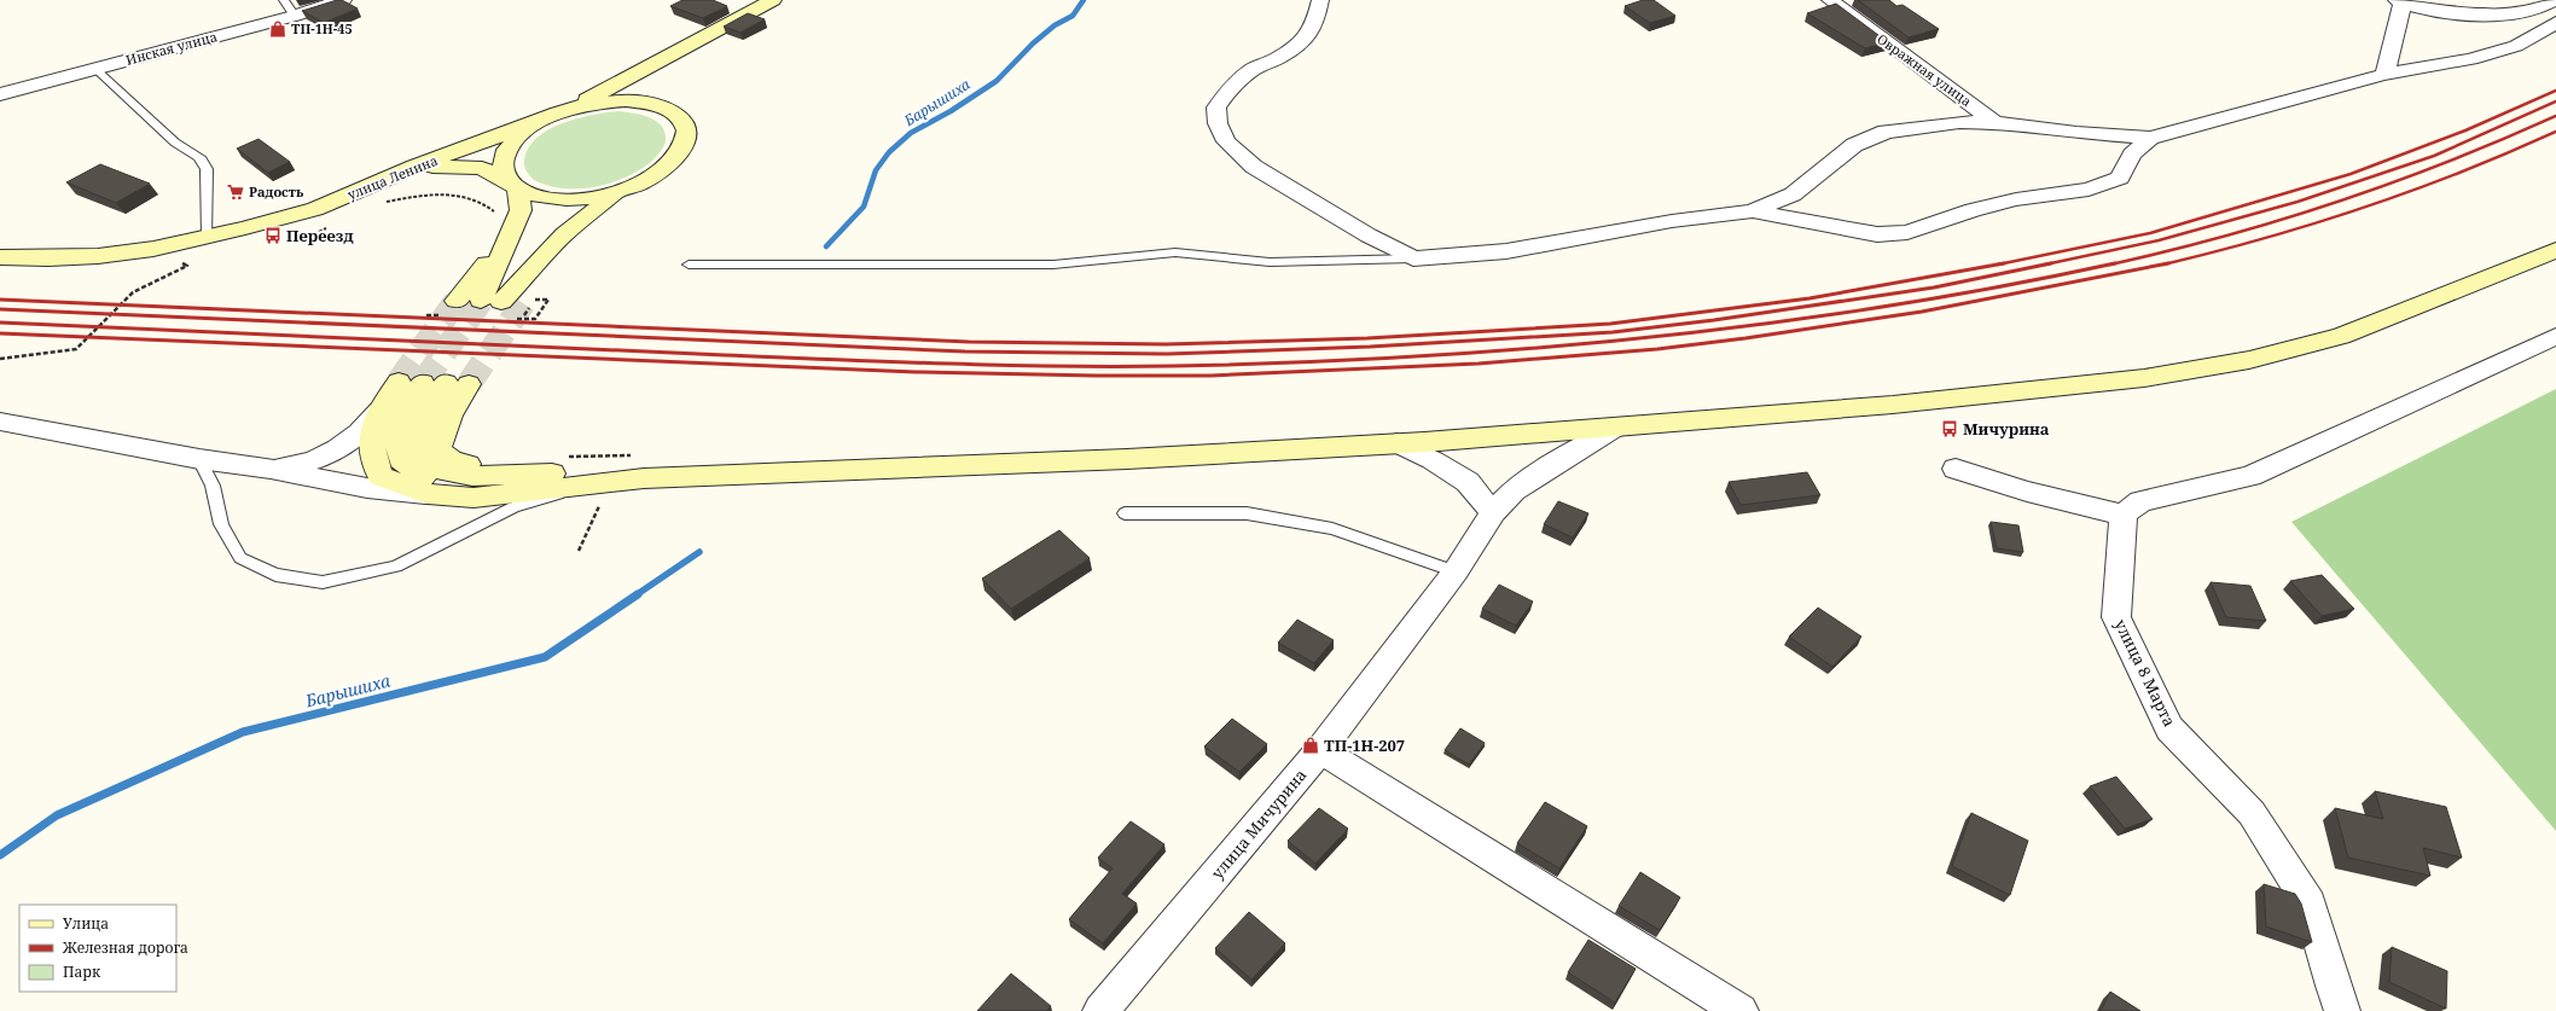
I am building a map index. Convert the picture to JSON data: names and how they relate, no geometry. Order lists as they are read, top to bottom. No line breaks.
{"streets":{"main road":["улица Ленина"],"street":["Инская улица","Овражная улица","улица 8 Марта","улица Мичурина"]},"water":["Барышиха"],"places":{"shop":["ТП-1Н-45","ТП-1Н-207"],"supermarket":["Радость"],"bus stop":["Переезд","Мичурина"]},"legend":["Улица","Железная дорога","Парк"]}
